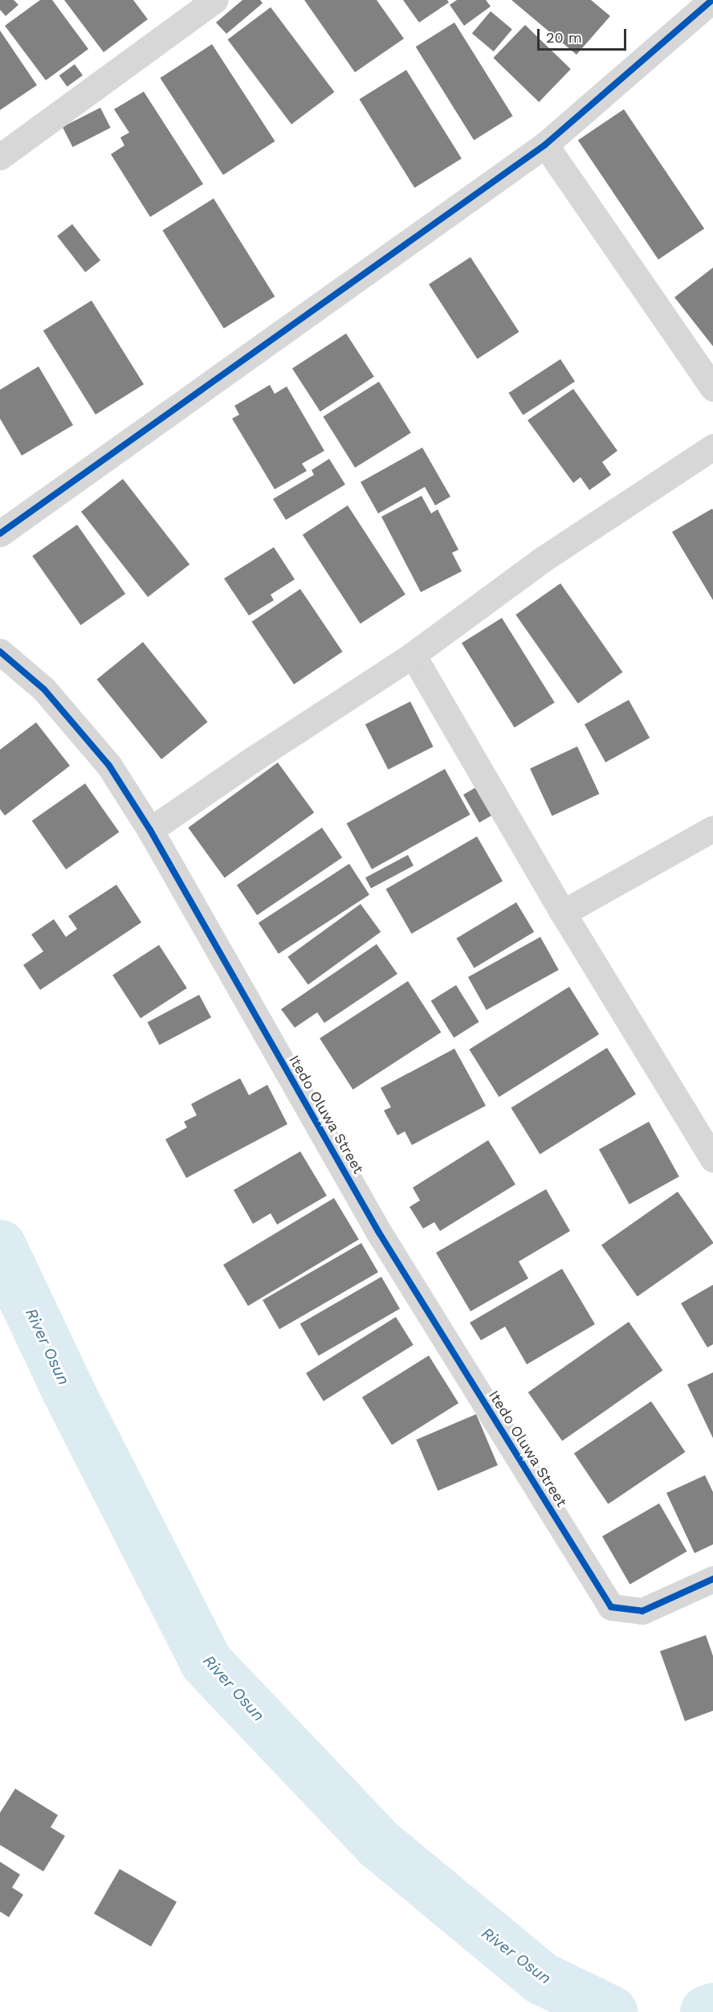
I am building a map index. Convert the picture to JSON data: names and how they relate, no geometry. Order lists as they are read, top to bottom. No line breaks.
{"streets":{"street":["Itedo Oluwa Street"]},"water":["River Osun"],"scale_bar":"20 m"}
